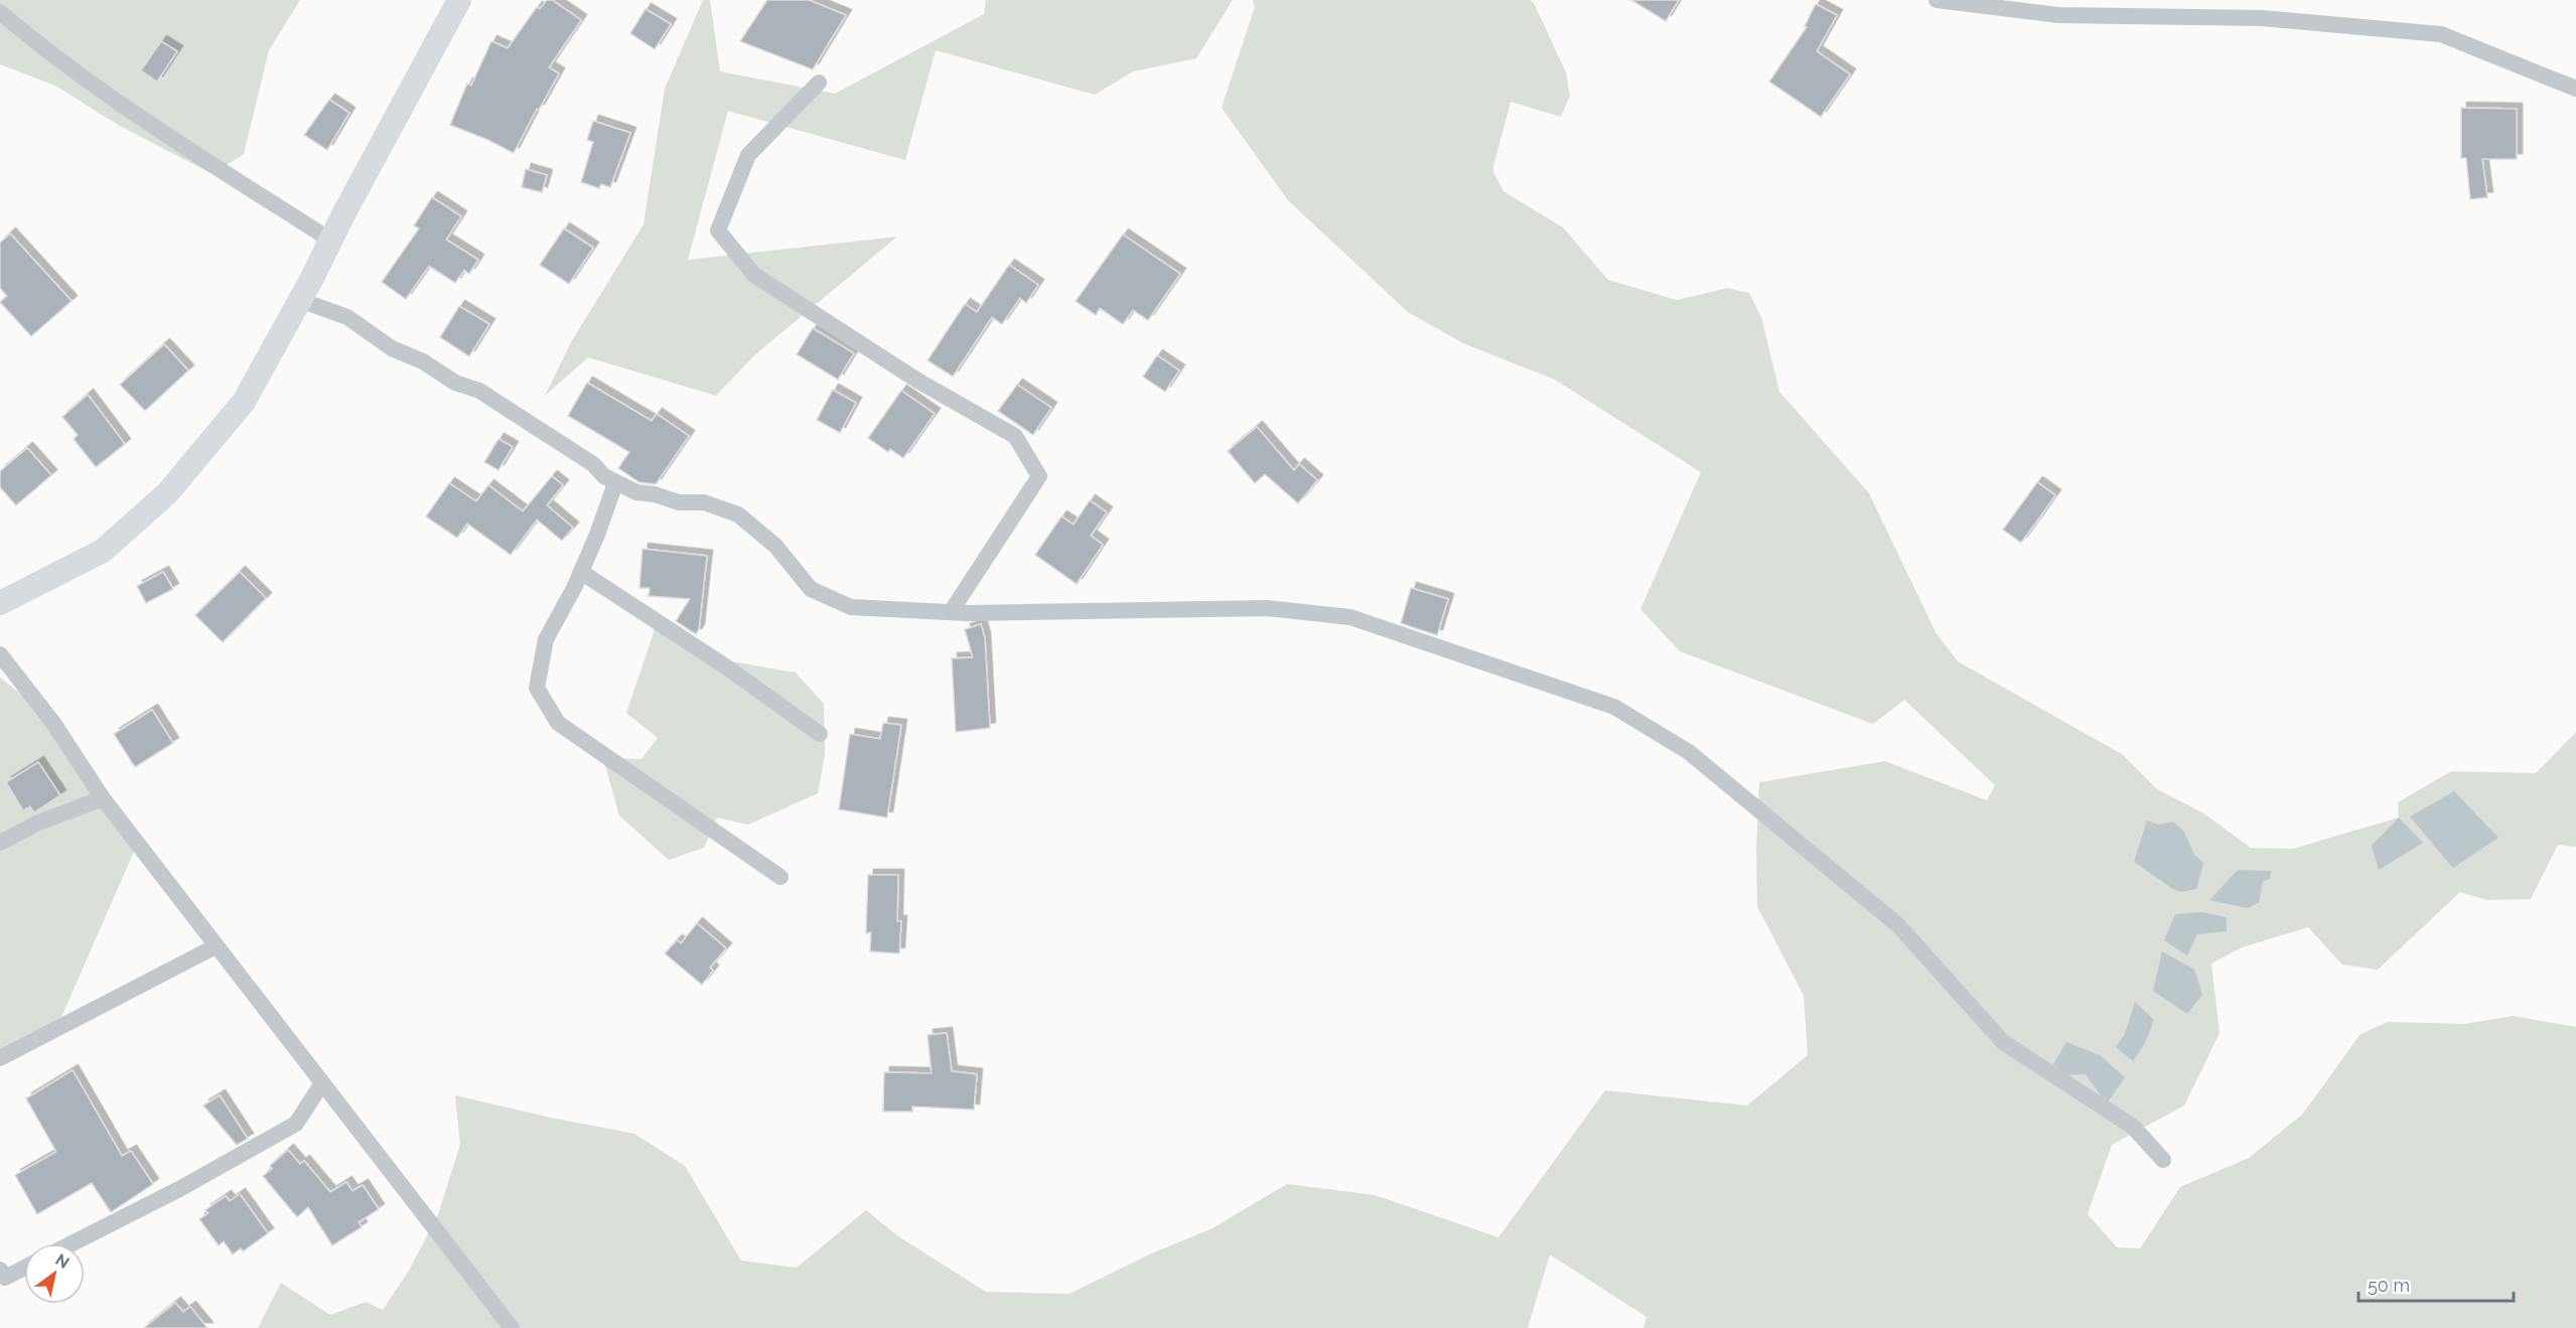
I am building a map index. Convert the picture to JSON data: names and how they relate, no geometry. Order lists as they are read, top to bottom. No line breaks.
{"scale_bar":"50 m","north":"top right"}
